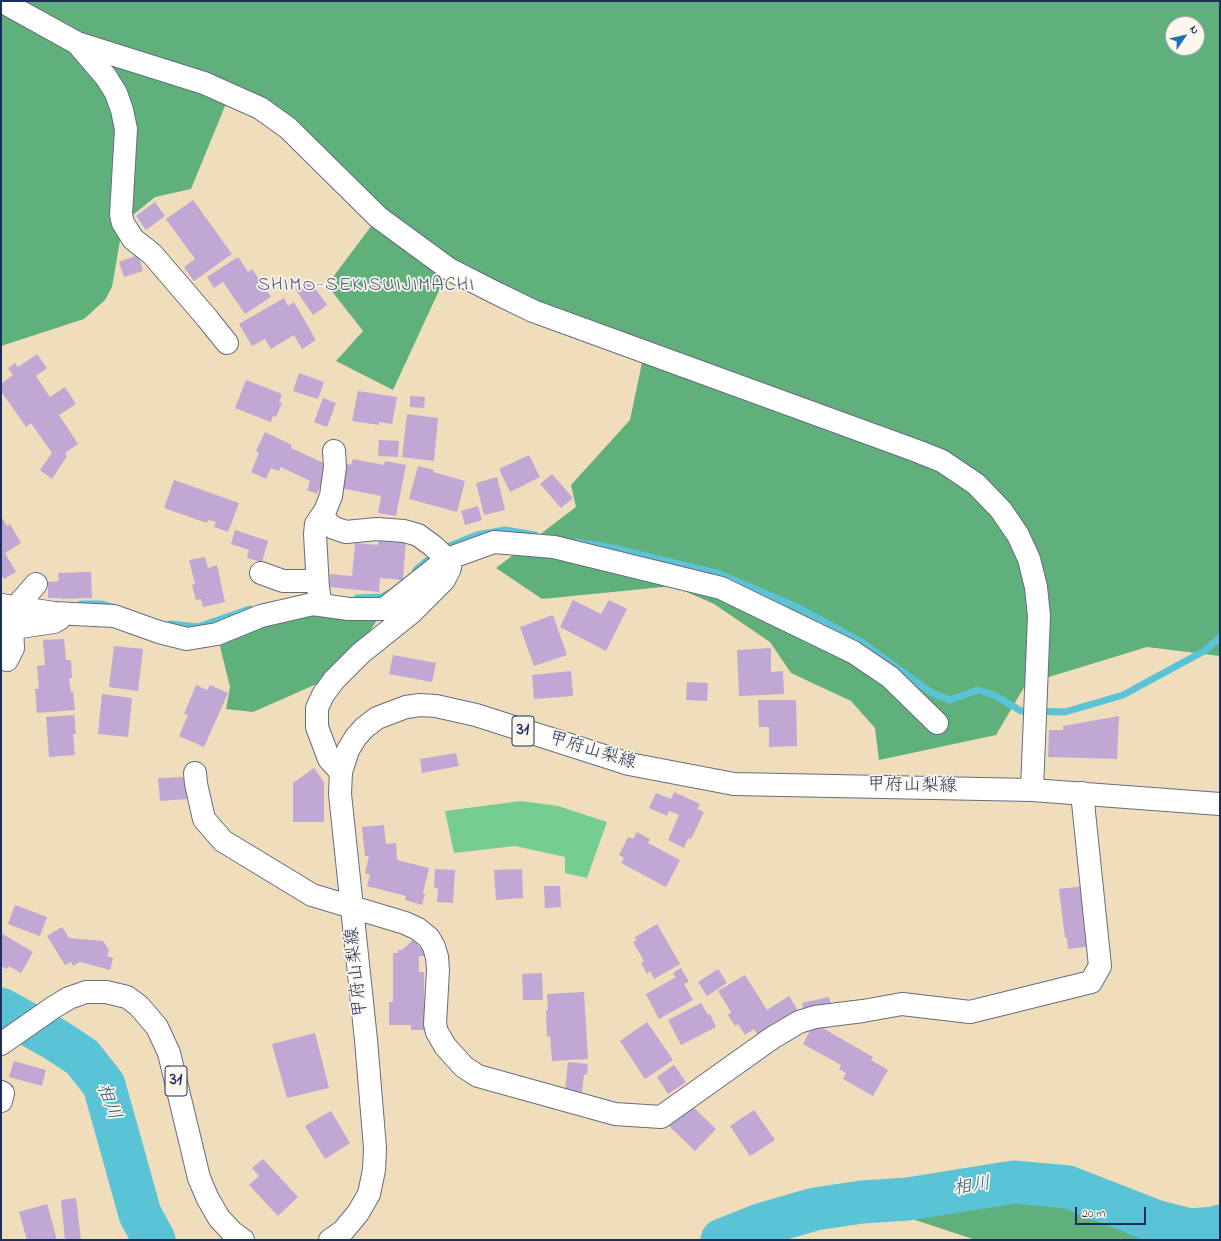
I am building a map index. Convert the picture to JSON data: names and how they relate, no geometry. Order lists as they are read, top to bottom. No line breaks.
{"streets":{"main road":["31","甲府山梨線"]},"districts":["SHIMO-SEKISUIJIMACHI"],"water":["相川"],"scale_bar":"20 m","north":"top right"}
